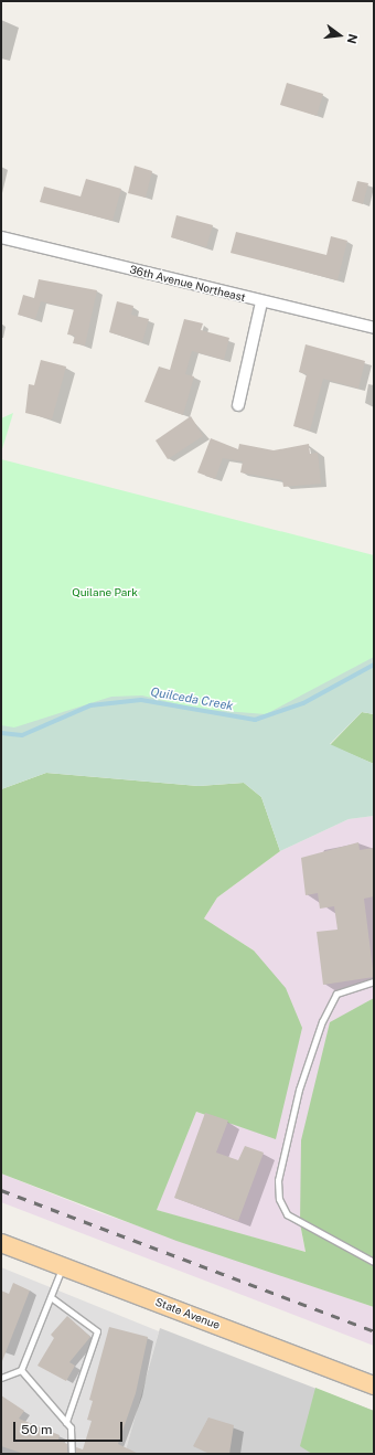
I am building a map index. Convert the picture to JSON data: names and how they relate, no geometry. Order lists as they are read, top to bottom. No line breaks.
{"streets":{"main road":["State Avenue"],"street":["36th Avenue Northeast"]},"water":["Quilceda Creek"],"parks":["Quilane Park"],"scale_bar":"50 m","north":"right"}
